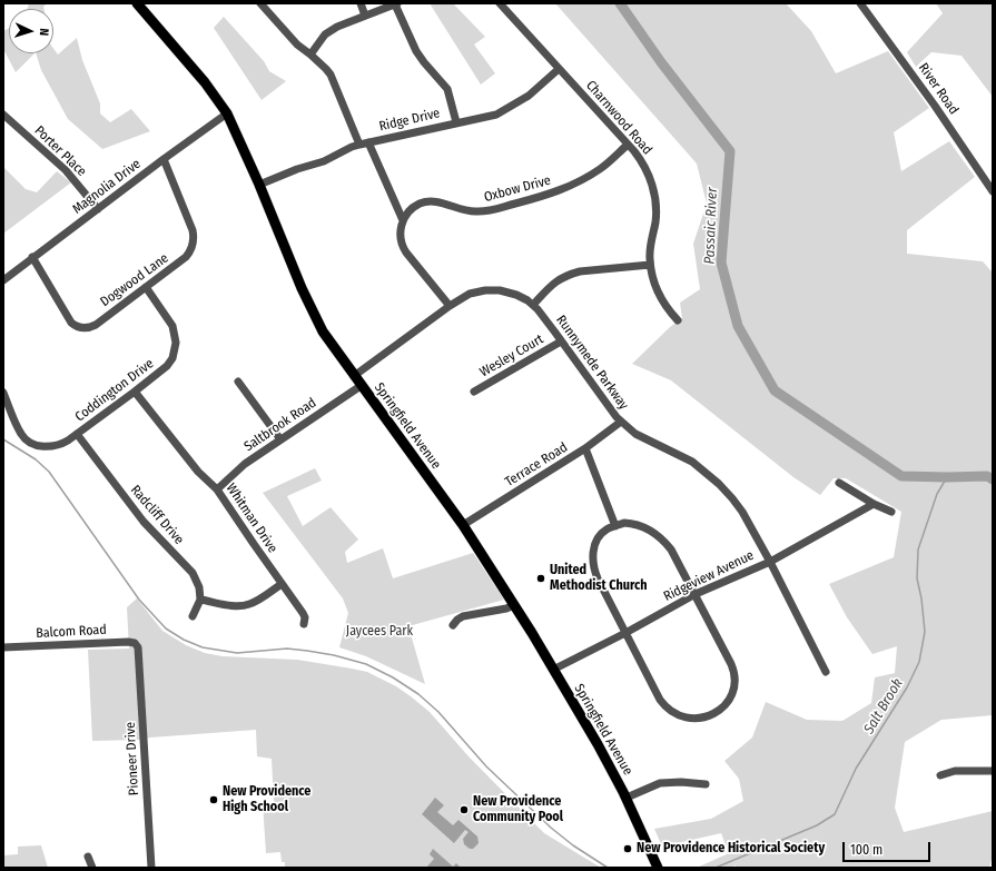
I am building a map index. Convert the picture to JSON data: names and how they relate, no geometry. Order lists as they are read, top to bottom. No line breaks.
{"streets":{"main road":["Springfield Avenue"],"street":["River Road","Charnwood Road","Ridge Drive","Porter Place","Magnolia Drive","Oxbow Drive","Dogwood Lane","Wesley Court","Runnymede Parkway","Coddington Drive","Saltbrook Road","Terrace Road","Radcliff Drive","Whitman Drive","Ridgeview Avenue","Balcom Road","Pioneer Drive"]},"crossings":[["Charnwood Road","Ridge Drive"],["Charnwood Road","Oxbow Drive"],["Ridge Drive","Springfield Avenue"],["Porter Place","Magnolia Drive"],["Magnolia Drive","Dogwood Lane"],["Magnolia Drive","Springfield Avenue"],["Dogwood Lane","Coddington Drive"],["Wesley Court","Runnymede Parkway"],["Runnymede Parkway","Springfield Avenue"],["Runnymede Parkway","Terrace Road"],["Runnymede Parkway","Ridgeview Avenue"],["Coddington Drive","Radcliff Drive"],["Coddington Drive","Whitman Drive"],["Saltbrook Road","Springfield Avenue"],["Saltbrook Road","Whitman Drive"],["Springfield Avenue","Terrace Road"],["Springfield Avenue","Ridgeview Avenue"],["Balcom Road","Pioneer Drive"]],"water":["Passaic River","Salt Brook"],"parks":["Jaycees Park"],"places":["United Methodist Church","New Providence High School","New Providence Community Pool","New Providence Historical Society"],"scale_bar":"100 m","north":"right"}
